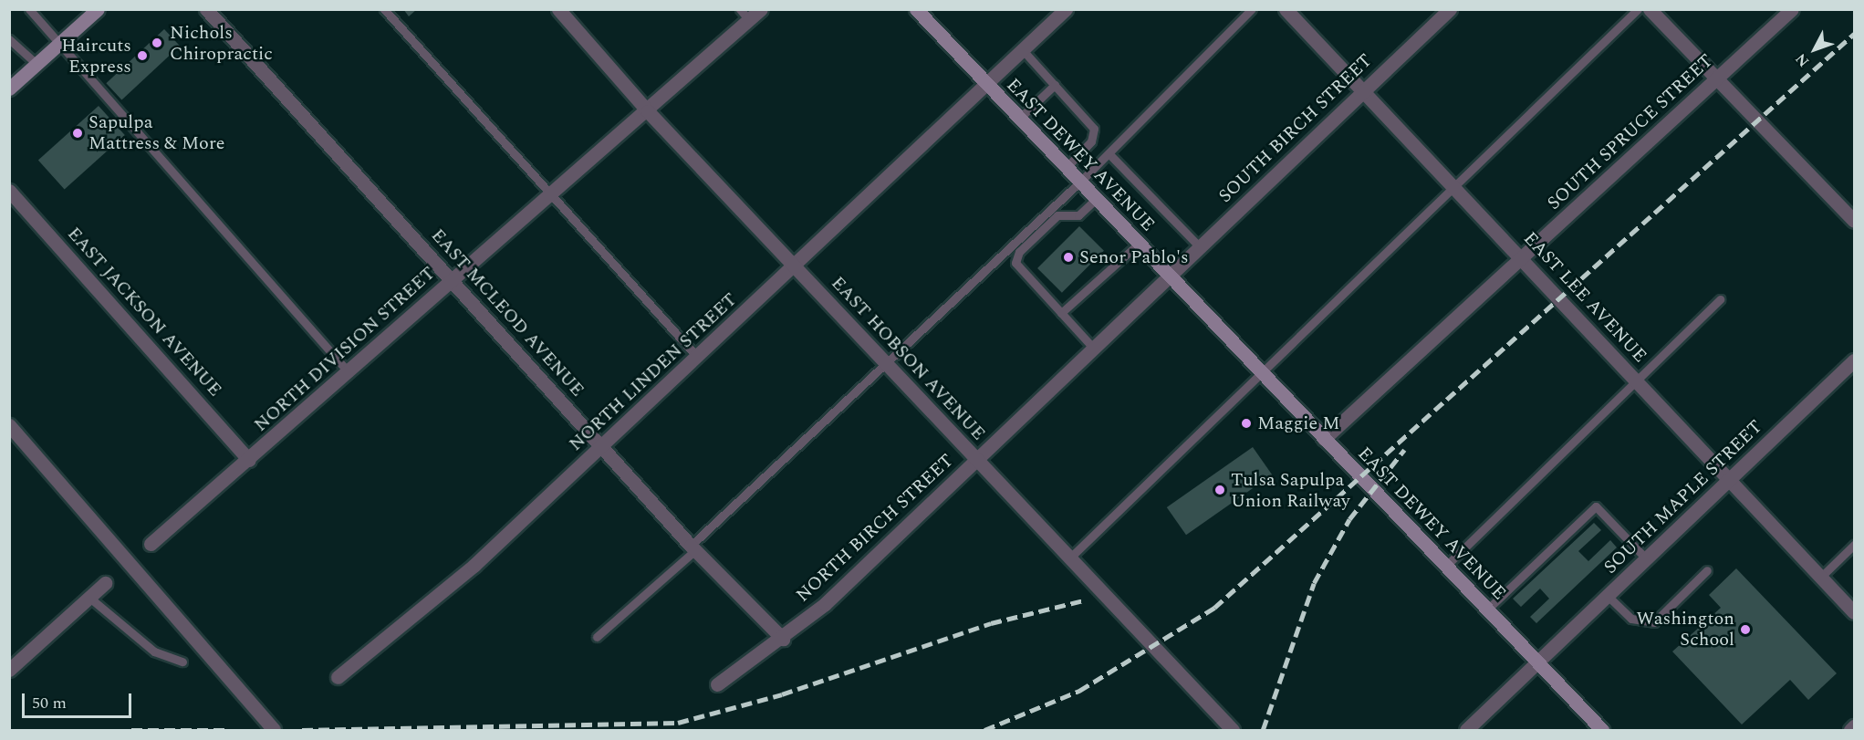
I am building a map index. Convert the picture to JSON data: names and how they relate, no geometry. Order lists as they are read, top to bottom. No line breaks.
{"streets":{"main road":["EAST DEWEY AVENUE"],"street":["SOUTH BIRCH STREET","SOUTH SPRUCE STREET","EAST LEE AVENUE","EAST JACKSON AVENUE","EAST MCLEOD AVENUE","NORTH DIVISION STREET","EAST HOBSON AVENUE","NORTH LINDEN STREET","SOUTH MAPLE STREET","NORTH BIRCH STREET"]},"crossings":[["SOUTH BIRCH STREET","EAST DEWEY AVENUE"],["SOUTH BIRCH STREET","EAST LEE AVENUE"],["SOUTH BIRCH STREET","NORTH BIRCH STREET"],["SOUTH SPRUCE STREET","EAST DEWEY AVENUE"],["SOUTH SPRUCE STREET","EAST LEE AVENUE"],["EAST DEWEY AVENUE","NORTH LINDEN STREET"],["EAST DEWEY AVENUE","SOUTH MAPLE STREET"],["EAST DEWEY AVENUE","NORTH BIRCH STREET"],["EAST LEE AVENUE","SOUTH MAPLE STREET"],["EAST JACKSON AVENUE","NORTH DIVISION STREET"],["EAST MCLEOD AVENUE","NORTH DIVISION STREET"],["EAST MCLEOD AVENUE","NORTH LINDEN STREET"],["EAST MCLEOD AVENUE","NORTH BIRCH STREET"],["NORTH DIVISION STREET","EAST HOBSON AVENUE"],["EAST HOBSON AVENUE","NORTH LINDEN STREET"],["EAST HOBSON AVENUE","NORTH BIRCH STREET"]],"places":["Nichols Chiropractic","Haircuts Express","Sapulpa Mattress & More","Senor Pablo's","Maggie M","Tulsa Sapulpa Union Railway","Washington School"],"scale_bar":"50 m","north":"bottom left"}
